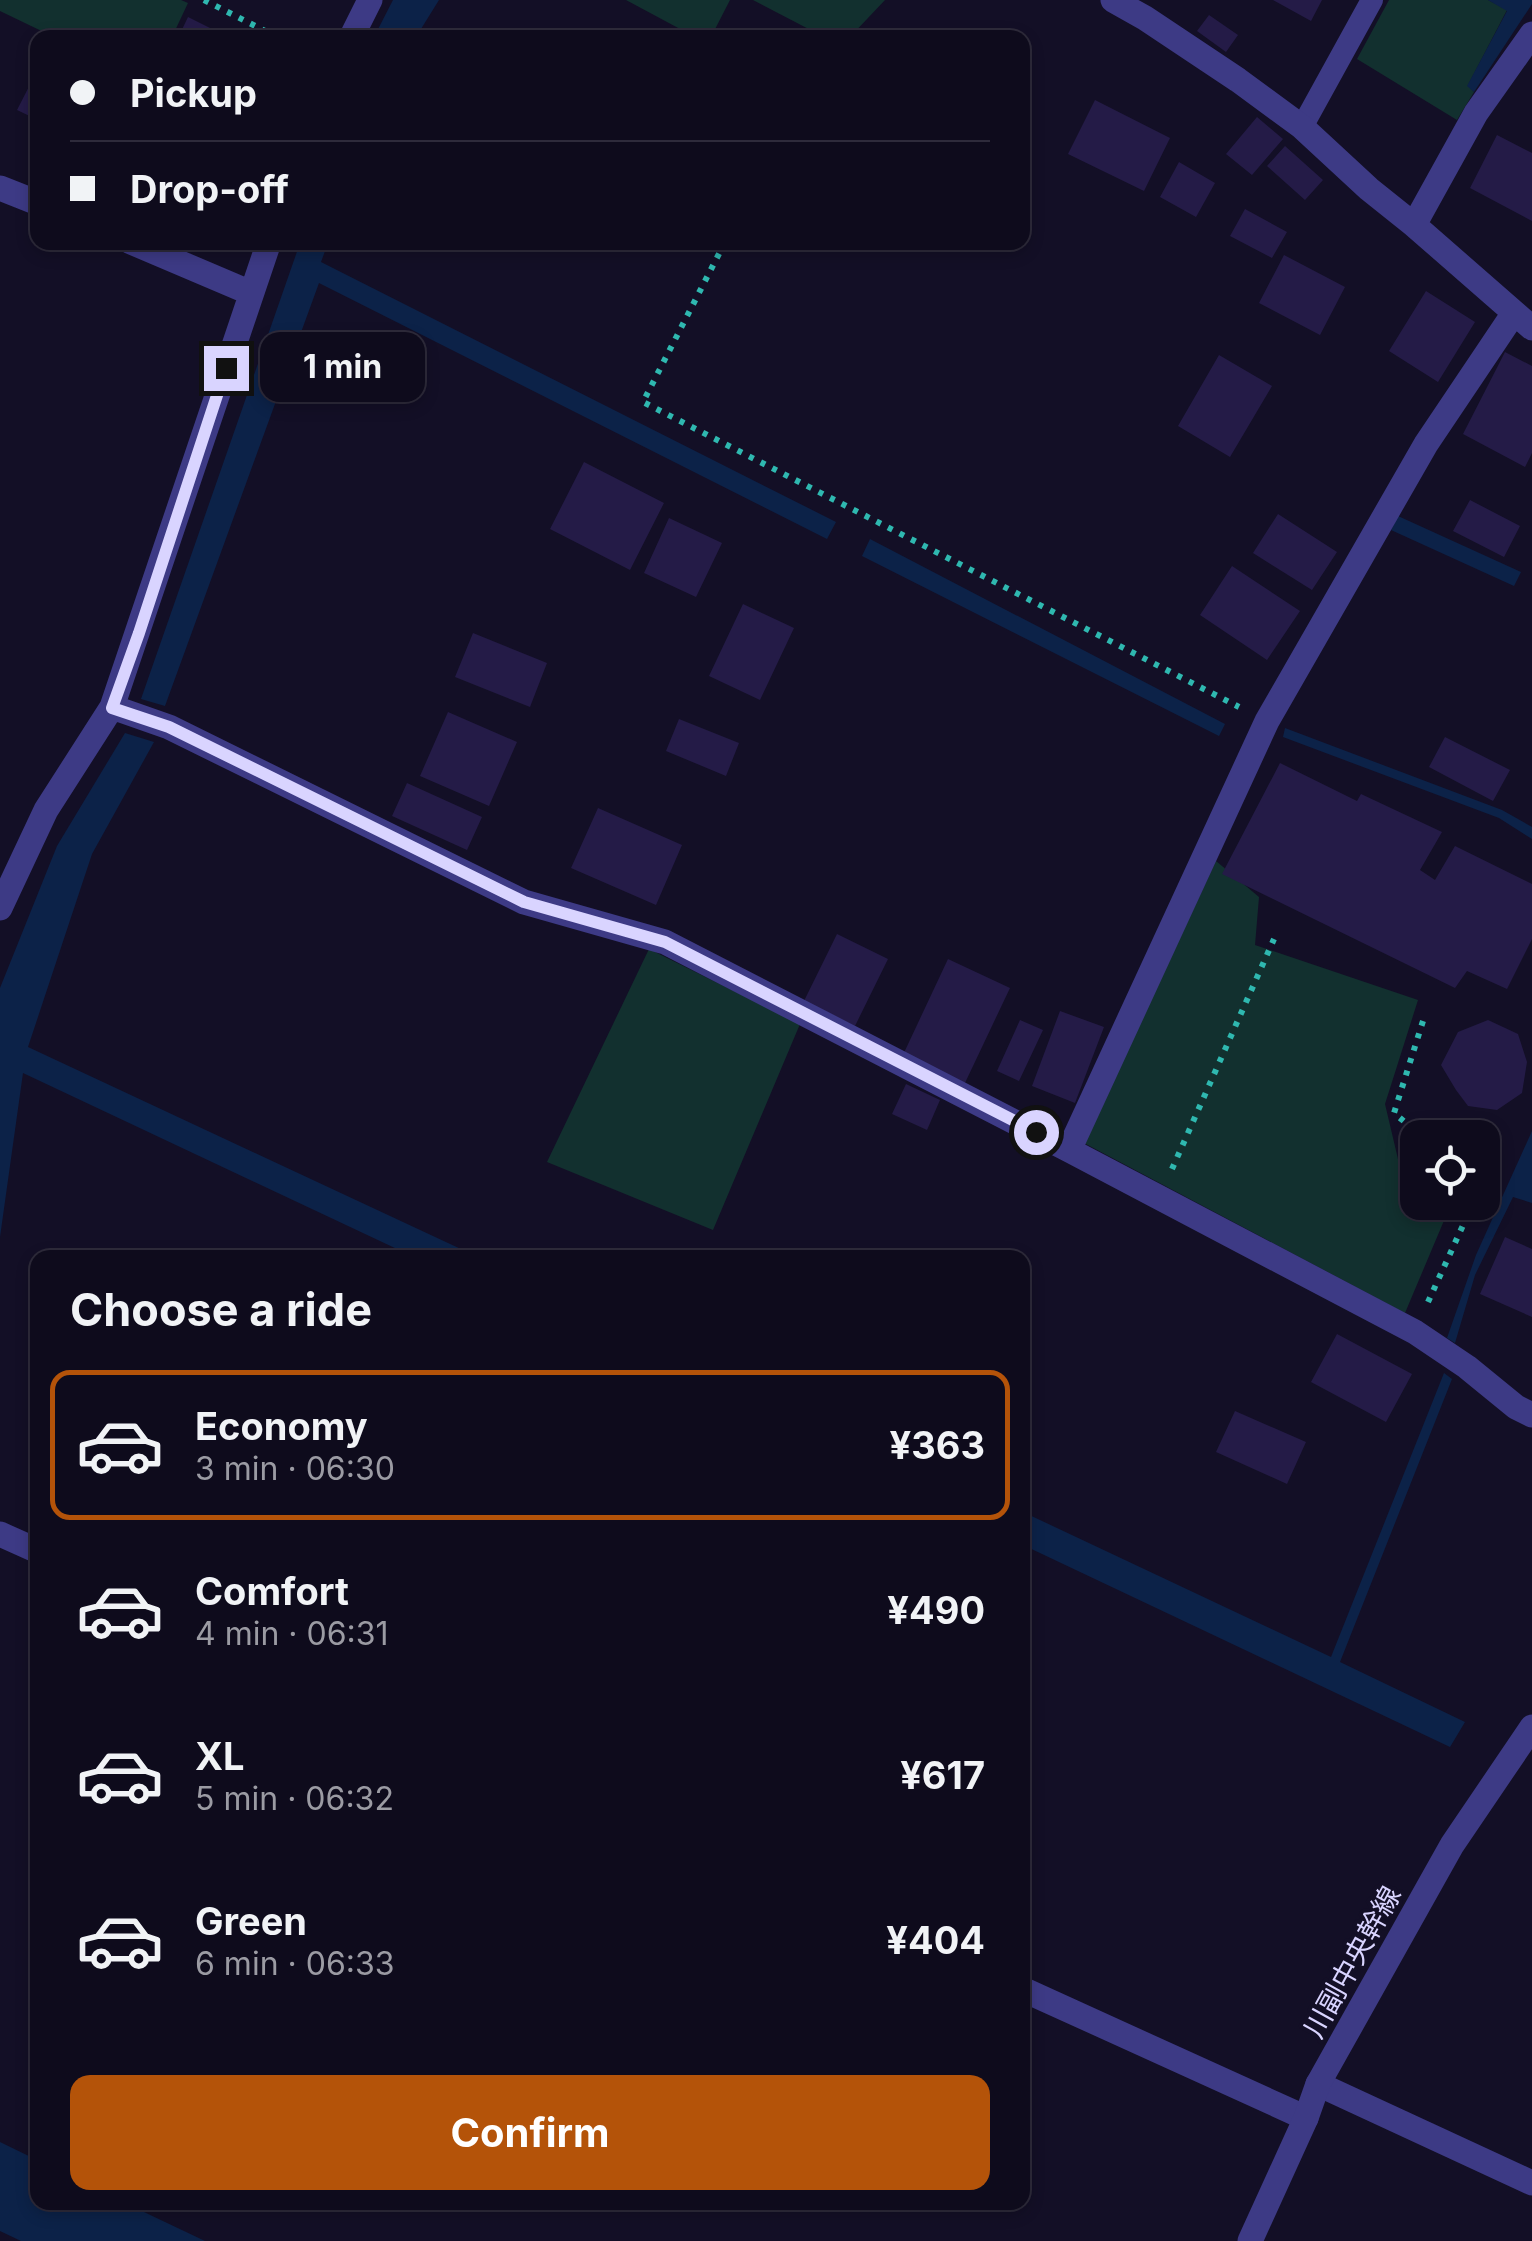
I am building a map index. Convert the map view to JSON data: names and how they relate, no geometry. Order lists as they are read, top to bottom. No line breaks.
{"streets":{"street":["川副中央幹線"]},"page":{"banner":["Pickup","Drop-off"],"bubble":"1 min","heading":"Choose a ride","list":[{"name":"Economy","note":"3 min · 06:30","value":"¥363"},{"name":"Comfort","note":"4 min · 06:31","value":"¥490"},{"name":"XL","note":"5 min · 06:32","value":"¥617"},{"name":"Green","note":"6 min · 06:33","value":"¥404"}],"buttons":"Confirm"}}
